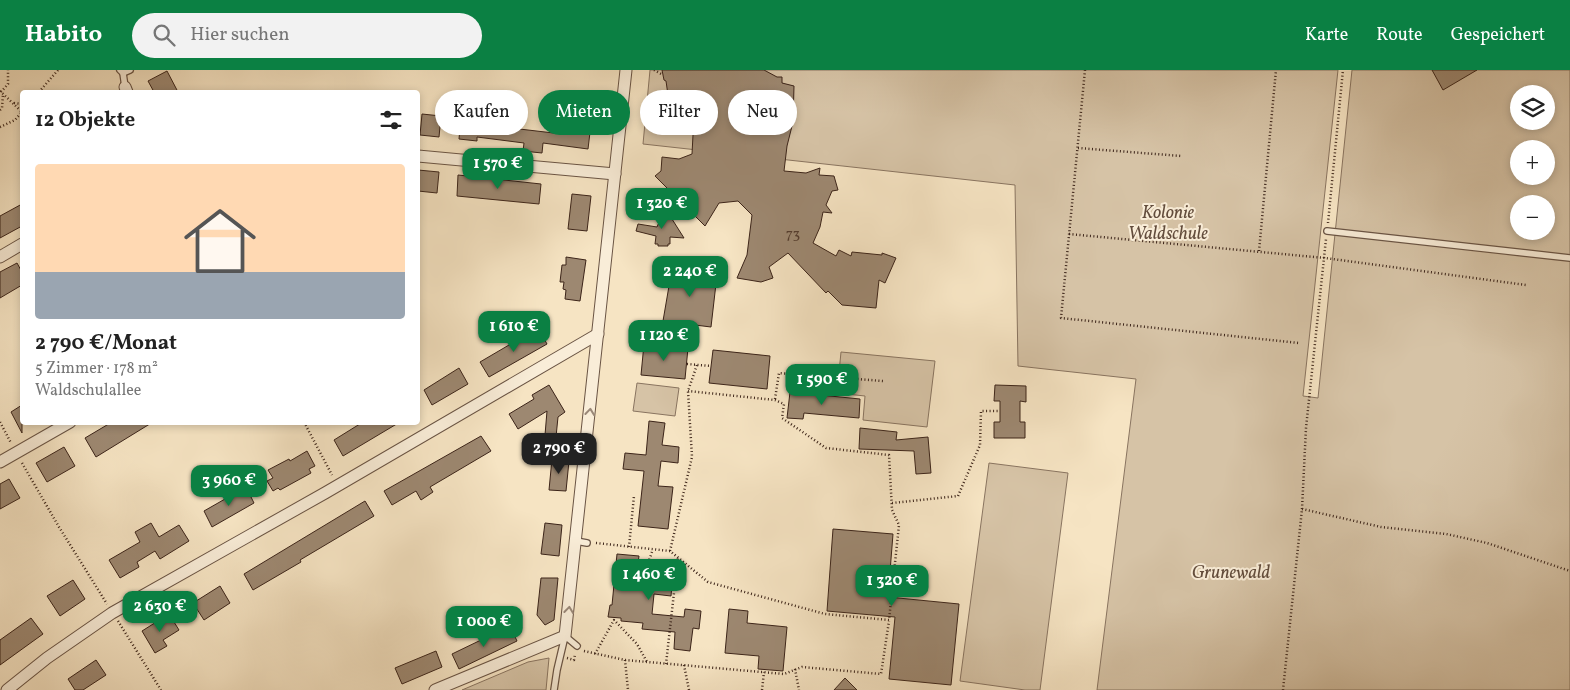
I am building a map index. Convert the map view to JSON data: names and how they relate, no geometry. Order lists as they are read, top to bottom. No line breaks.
{"parks":["Kolonie Waldschule","Grunewald"],"house_numbers":["73"],"page":{"header":"Habito","search":"Hier suchen","nav":["Karte","Route","Gespeichert"],"map_buttons":["+","−"],"chip":["Kaufen","Mieten","Filter","Neu"],"heading":"12 Objekte","price":["1 570 €","1 320 €","2 240 €","1 610 €","1 120 €","1 590 €","2 790 €","3 960 €","1 460 €","1 320 €","2 630 €","1 000 €"],"list":[{"name":"2 790 €/Monat","note":"5 Zimmer · 178 m² · Waldschulallee"}]}}
